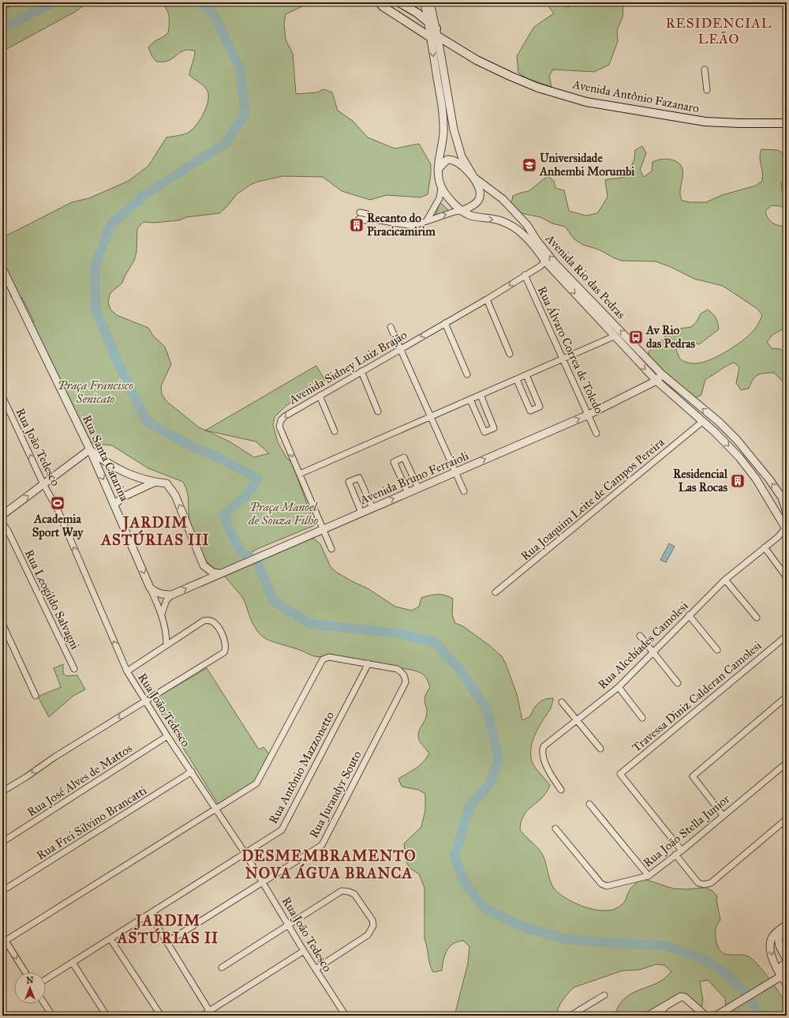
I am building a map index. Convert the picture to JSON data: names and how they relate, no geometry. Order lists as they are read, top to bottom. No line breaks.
{"streets":{"main road":["Avenida Antônio Fazanaro"],"street":["Avenida Rio das Pedras","Rua Álvaro Correa de Toledo","Avenida Sidney Luiz Brajão","Rua João Tedesco","Rua Santa Catarina","Avenida Bruno Ferraioli","Rua Joaquim Leite de Campos Pereira","Rua Leogildo Salvagni","Rua Alcebíades Camolesi","Travessa Diniz Calderan Camolesi","Rua Antônio Mazzonetto","Rua José Alves de Mattos","Rua Jurandyr Souto","Rua Frei Silvino Brancatti","Rua João Stella Junior"]},"crossings":[["Avenida Antônio Fazanaro","Avenida Rio das Pedras"],["Avenida Rio das Pedras","Avenida Sidney Luiz Brajão"],["Avenida Rio das Pedras","Avenida Bruno Ferraioli"],["Avenida Rio das Pedras","Rua Joaquim Leite de Campos Pereira"],["Avenida Rio das Pedras","Rua Alcebíades Camolesi"],["Rua Álvaro Correa de Toledo","Avenida Sidney Luiz Brajão"],["Rua Álvaro Correa de Toledo","Avenida Bruno Ferraioli"],["Avenida Sidney Luiz Brajão","Avenida Bruno Ferraioli"],["Rua João Tedesco","Rua Antônio Mazzonetto"],["Rua João Tedesco","Rua José Alves de Mattos"],["Rua João Tedesco","Rua Jurandyr Souto"],["Rua João Tedesco","Rua Frei Silvino Brancatti"],["Travessa Diniz Calderan Camolesi","Rua João Stella Junior"],["Rua Antônio Mazzonetto","Rua Jurandyr Souto"]],"one_way":["Avenida Sidney Luiz Brajão","Rua João Tedesco"],"districts":["RESIDENCIAL LEÃO","JARDIM ASTÚRIAS III","DESMEMBRAMENTO NOVA ÁGUA BRANCA","JARDIM ASTÚRIAS II"],"parks":["Praça Francisco Senicato","Praça Manoel de Souza Filho"],"places":{"school or university":["Universidade Anhembi Morumbi"],"building":["Recanto do Piracicamirim","Residencial Las Rocas"],"bus stop":["Av Rio das Pedras"],"sports":["Academia Sport Way"]},"north":"top"}
